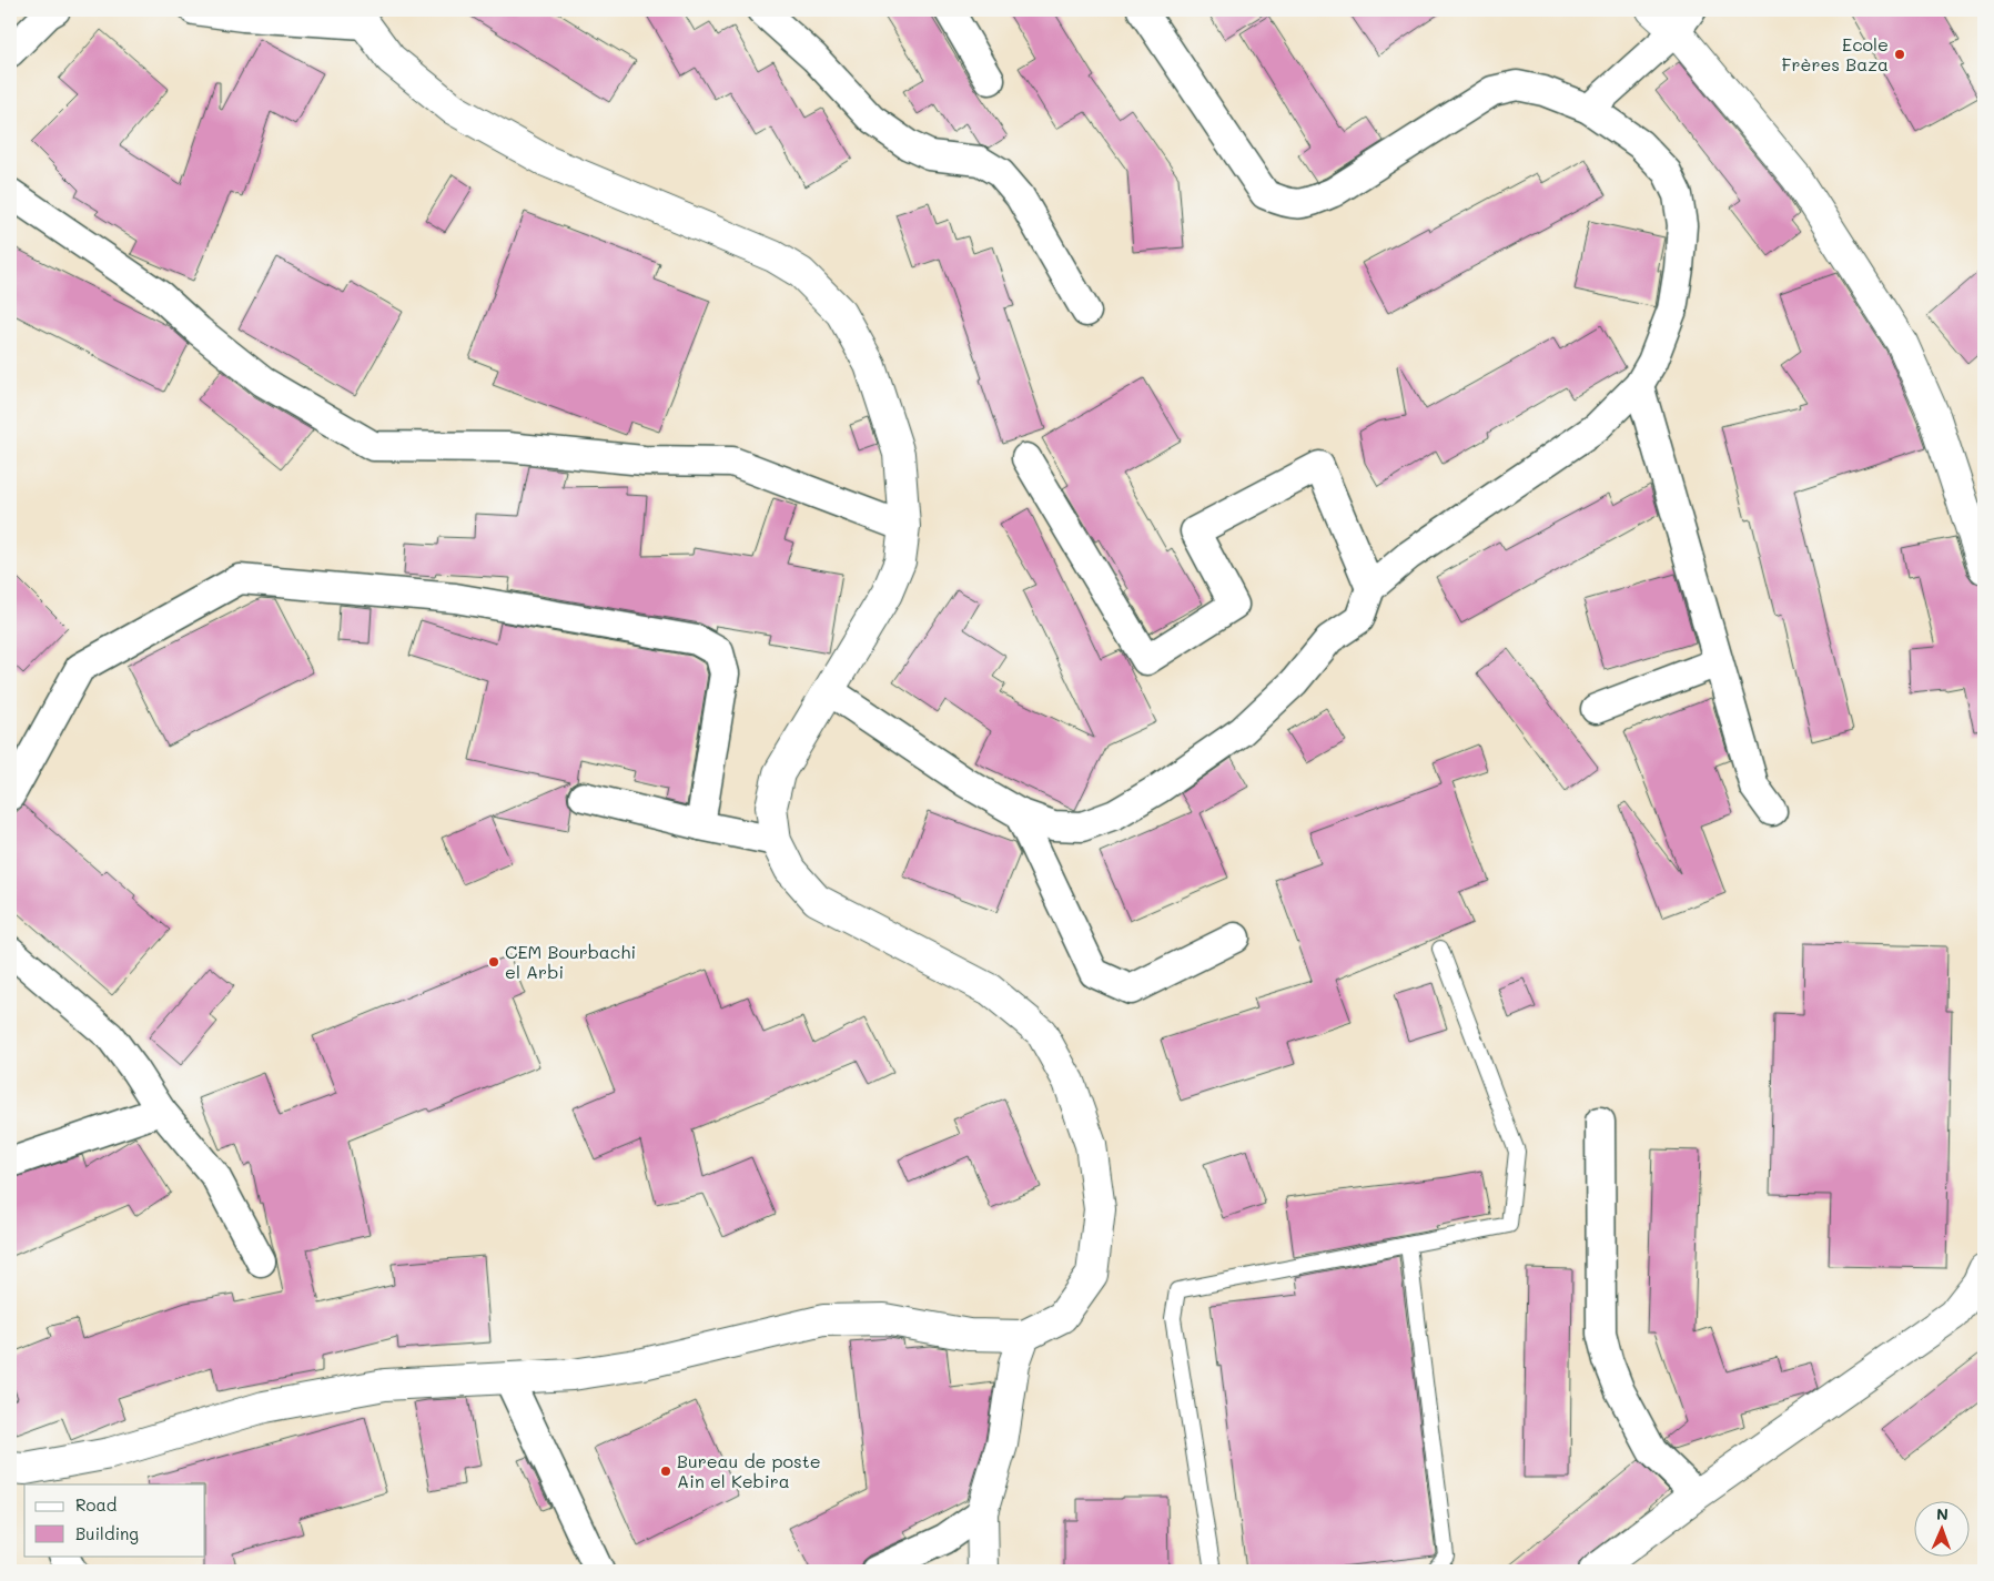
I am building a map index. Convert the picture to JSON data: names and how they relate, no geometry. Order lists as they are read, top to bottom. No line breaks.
{"places":["Ecole Frères Baza","CEM Bourbachi el Arbi","Bureau de poste Ain el Kebira"],"legend":["Road","Building"],"north":"top"}
